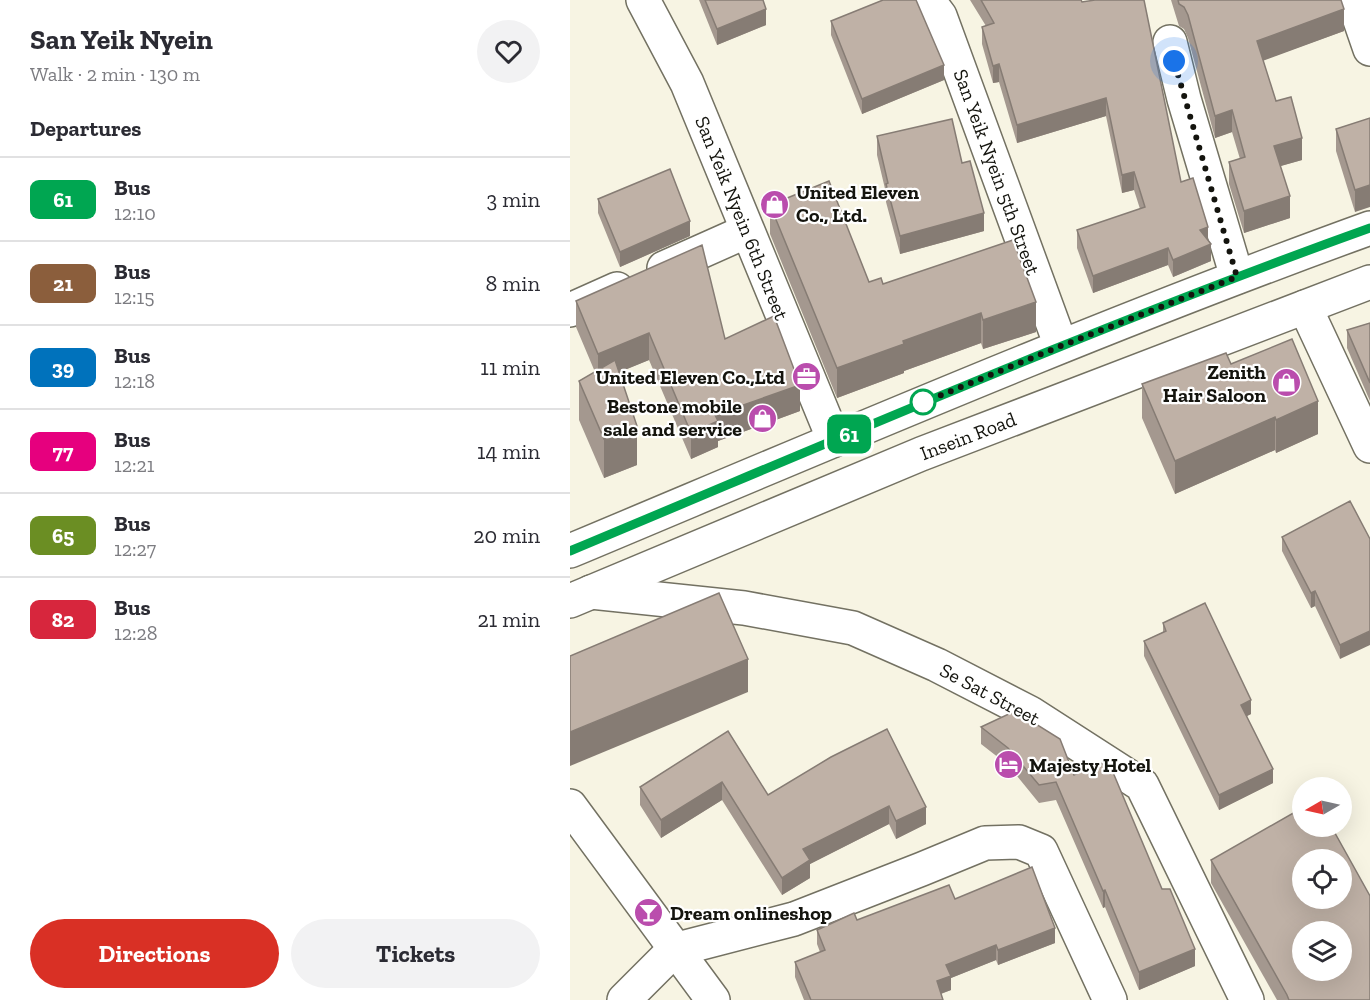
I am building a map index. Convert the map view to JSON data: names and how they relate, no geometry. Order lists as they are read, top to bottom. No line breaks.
{"streets":{"street":["San Yeik Nyein 5th Street","San Yeik Nyein 6th Street","Insein Road","Se Sat Street"]},"crossings":[["Insein Road","Se Sat Street"]],"places":{"shop":["United Eleven Co., Ltd.","Zenith Hair Saloon","Bestone mobile sale and service"],"office":["United Eleven Co.,Ltd"],"hotel":["Majesty Hotel"],"bar":["Dream onlineshop"]},"lines":["bus line 61"],"north":"left","page":{"heading":[["San Yeik Nyein","Walk · 2 min · 130 m"],"Departures"],"on_map":"61","list":[{"mark":"61","name":"Bus","note":"12:10","value":"3 min"},{"mark":"21","name":"Bus","note":"12:15","value":"8 min"},{"mark":"39","name":"Bus","note":"12:18","value":"11 min"},{"mark":"77","name":"Bus","note":"12:21","value":"14 min"},{"mark":"65","name":"Bus","note":"12:27","value":"20 min"},{"mark":"82","name":"Bus","note":"12:28","value":"21 min"}],"buttons":["Directions","Tickets"]}}
